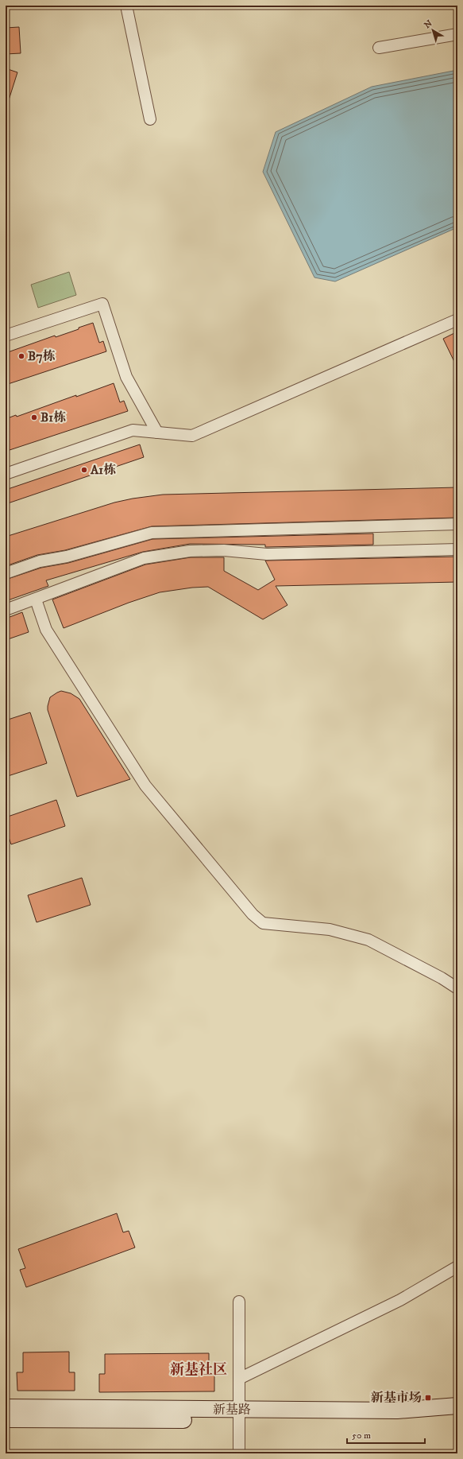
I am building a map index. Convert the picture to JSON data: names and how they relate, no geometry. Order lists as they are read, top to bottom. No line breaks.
{"streets":{"street":["新基路"]},"districts":["新基社区"],"places":{"other":["B7栋","B1栋","A1栋"],"transit":["新基市场"]},"scale_bar":"50 m","north":"top left"}
